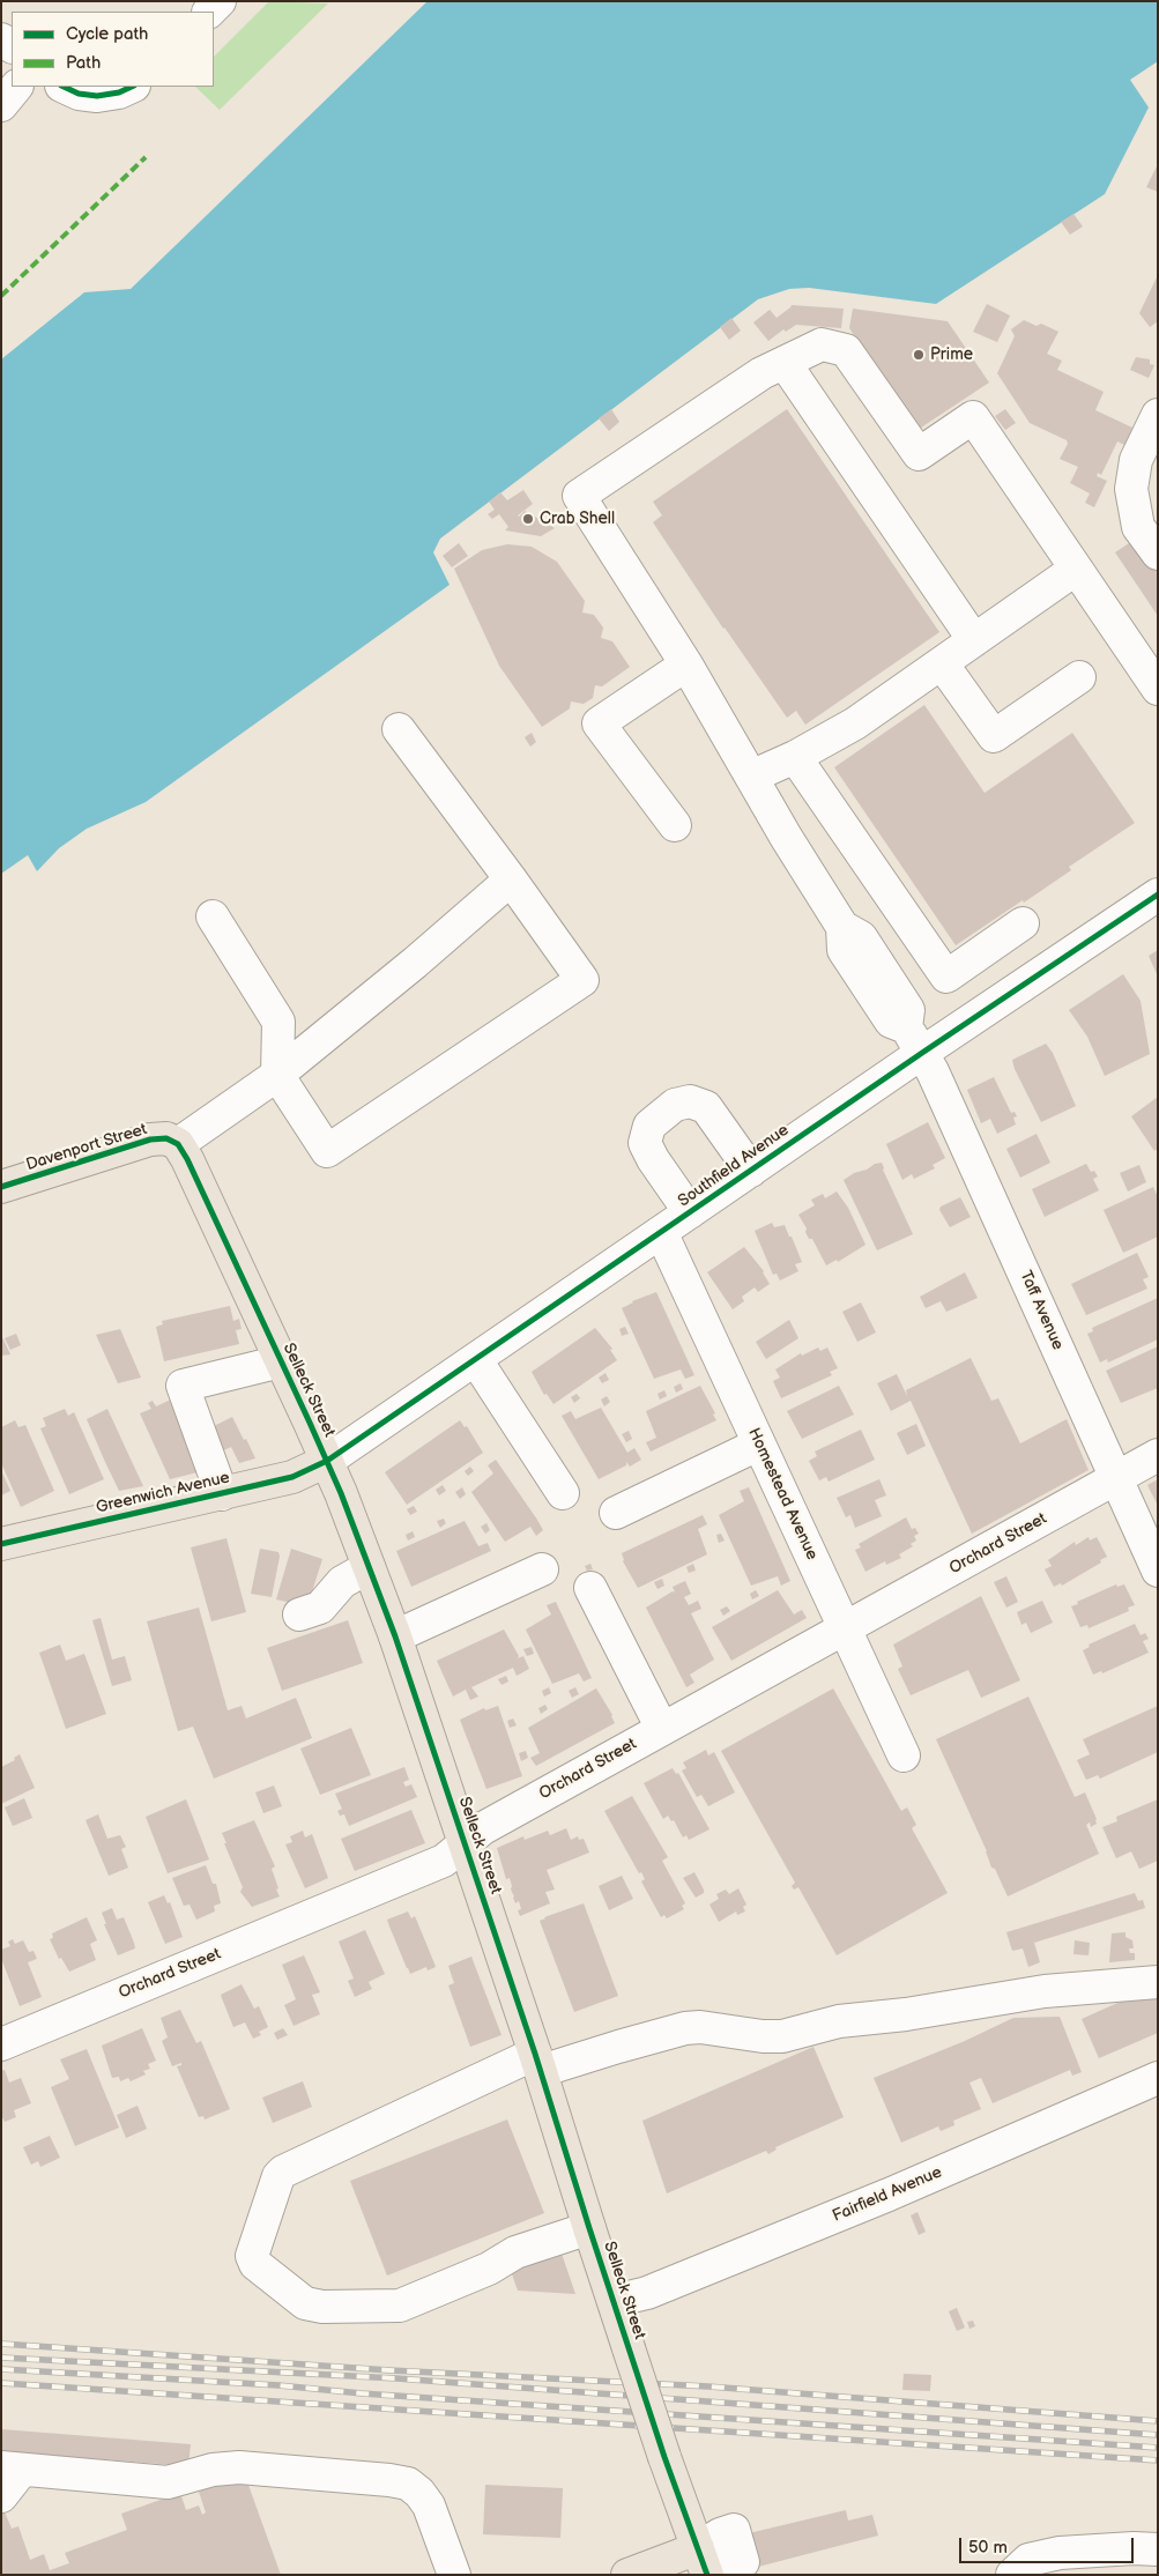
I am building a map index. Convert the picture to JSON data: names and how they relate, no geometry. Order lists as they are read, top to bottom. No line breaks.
{"streets":{"main road":["Davenport Street","Selleck Street","Greenwich Avenue"],"street":["Southfield Avenue","Taff Avenue","Homestead Avenue","Orchard Street","Fairfield Avenue"]},"crossings":[["Davenport Street","Selleck Street"],["Southfield Avenue","Taff Avenue"],["Southfield Avenue","Selleck Street"],["Southfield Avenue","Greenwich Avenue"],["Southfield Avenue","Homestead Avenue"],["Taff Avenue","Orchard Street"],["Selleck Street","Greenwich Avenue"],["Selleck Street","Orchard Street"],["Selleck Street","Fairfield Avenue"],["Homestead Avenue","Orchard Street"]],"places":["Prime","Crab Shell"],"legend":["Cycle path","Path"],"scale_bar":"50 m"}
